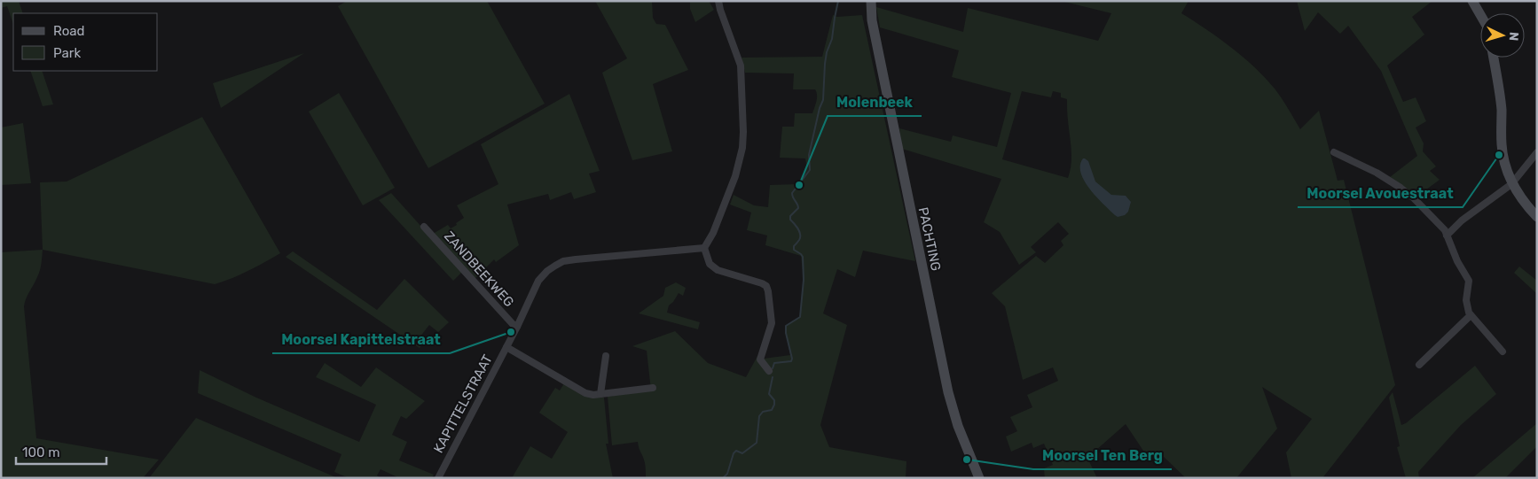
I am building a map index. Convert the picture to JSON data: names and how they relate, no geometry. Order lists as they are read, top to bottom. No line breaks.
{"streets":{"main road":["PACHTING"],"street":["ZANDBEEKWEG","KAPITTELSTRAAT"]},"crossings":[["ZANDBEEKWEG","KAPITTELSTRAAT"]],"places":["Moorsel Avouestraat","Molenbeek","Moorsel Kapittelstraat","Moorsel Ten Berg"],"legend":["Road","Park"],"scale_bar":"100 m","north":"right"}
